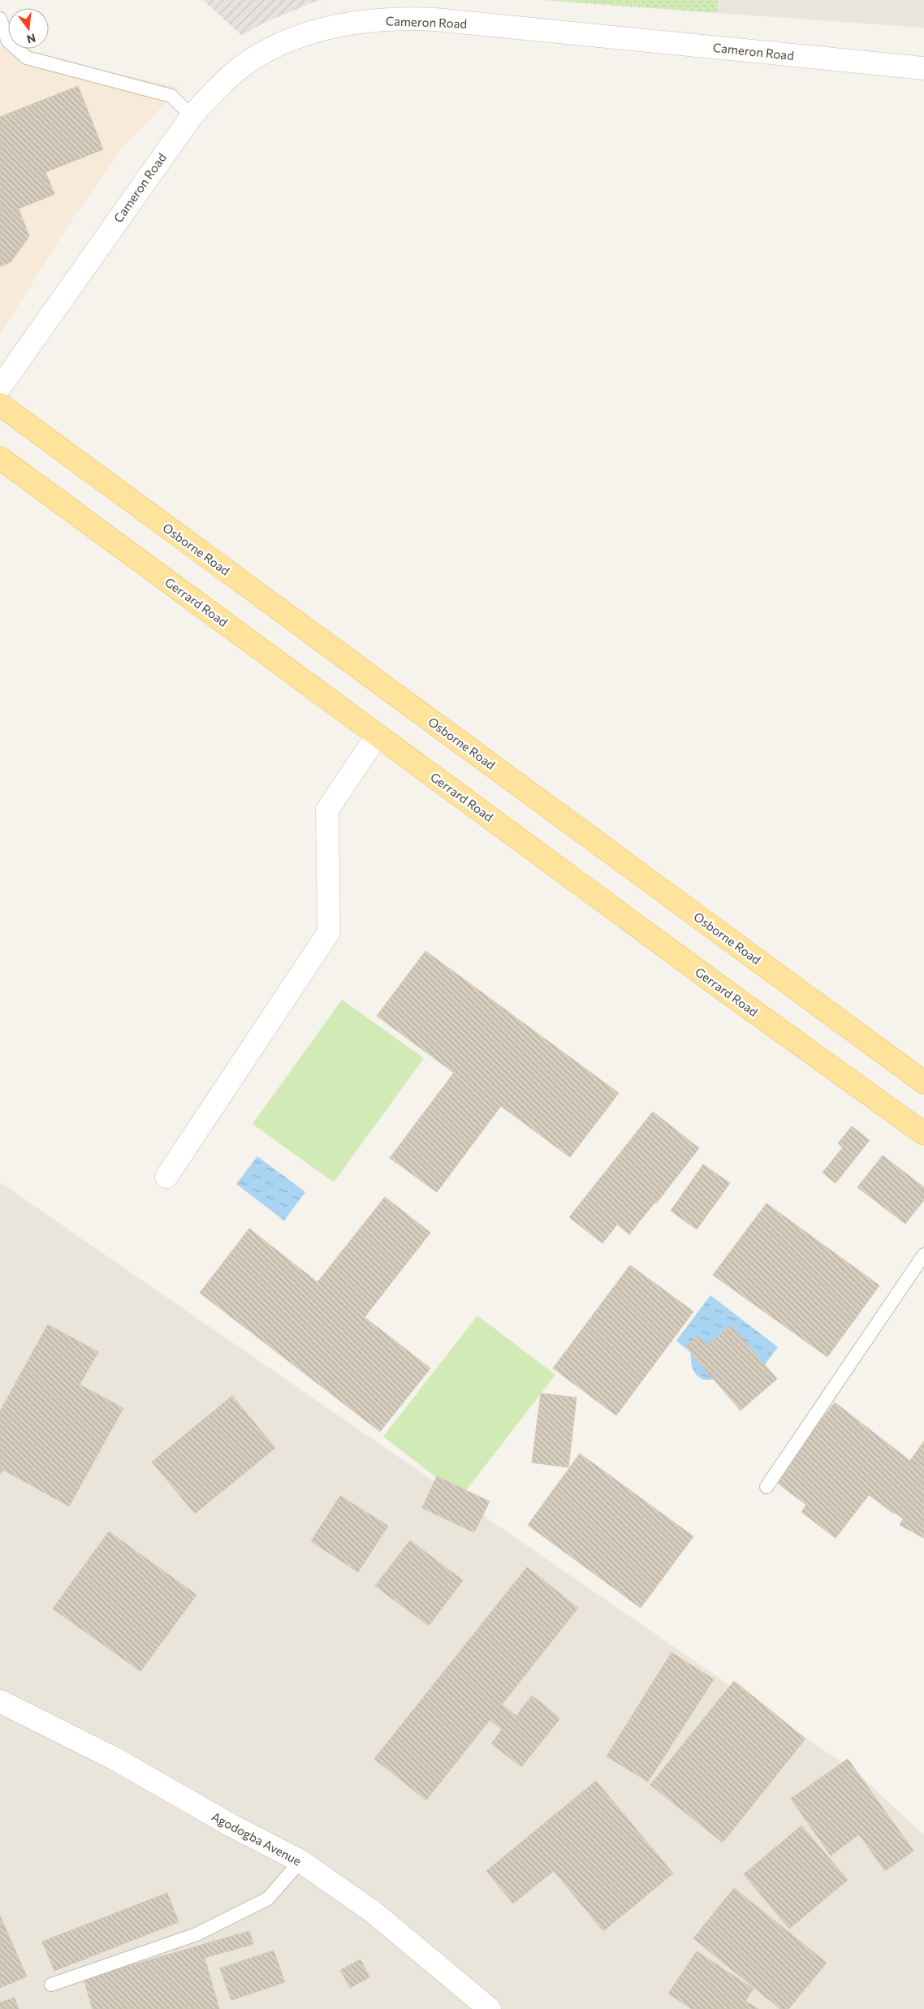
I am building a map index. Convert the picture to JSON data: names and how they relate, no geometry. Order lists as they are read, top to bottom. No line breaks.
{"streets":{"main road":["Osborne Road","Gerrard Road"],"street":["Cameron Road","Agodogba Avenue"]},"north":"bottom"}
